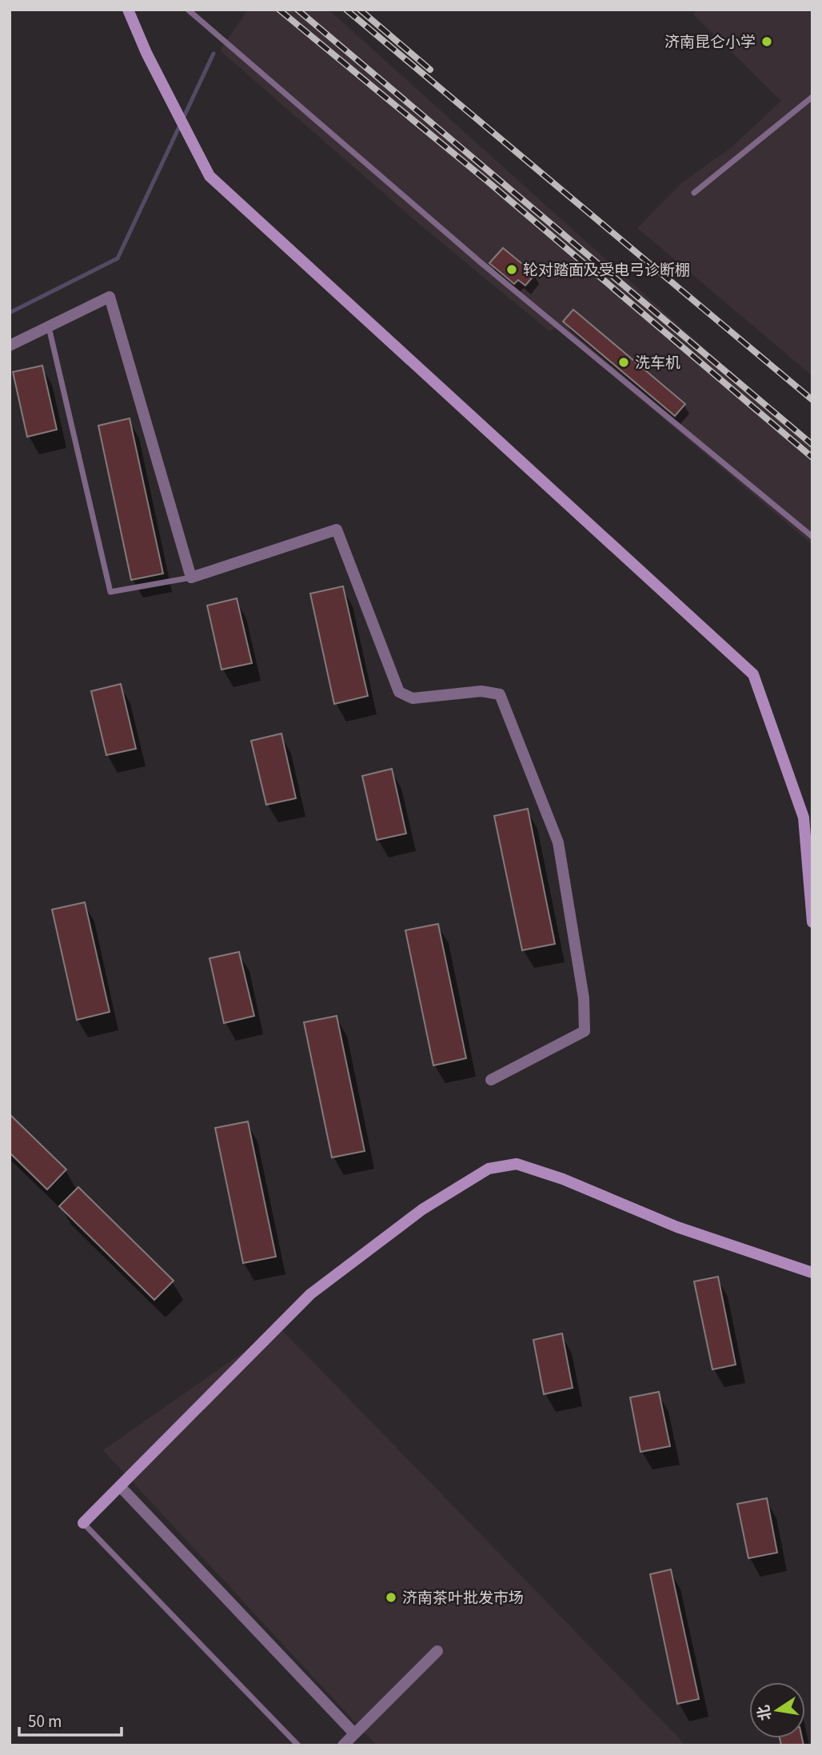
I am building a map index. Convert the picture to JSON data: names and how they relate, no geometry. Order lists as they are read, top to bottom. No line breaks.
{"places":["济南昆仑小学","轮对踏面及受电弓诊断棚","洗车机","济南茶叶批发市场"],"scale_bar":"50 m","north":"left"}
